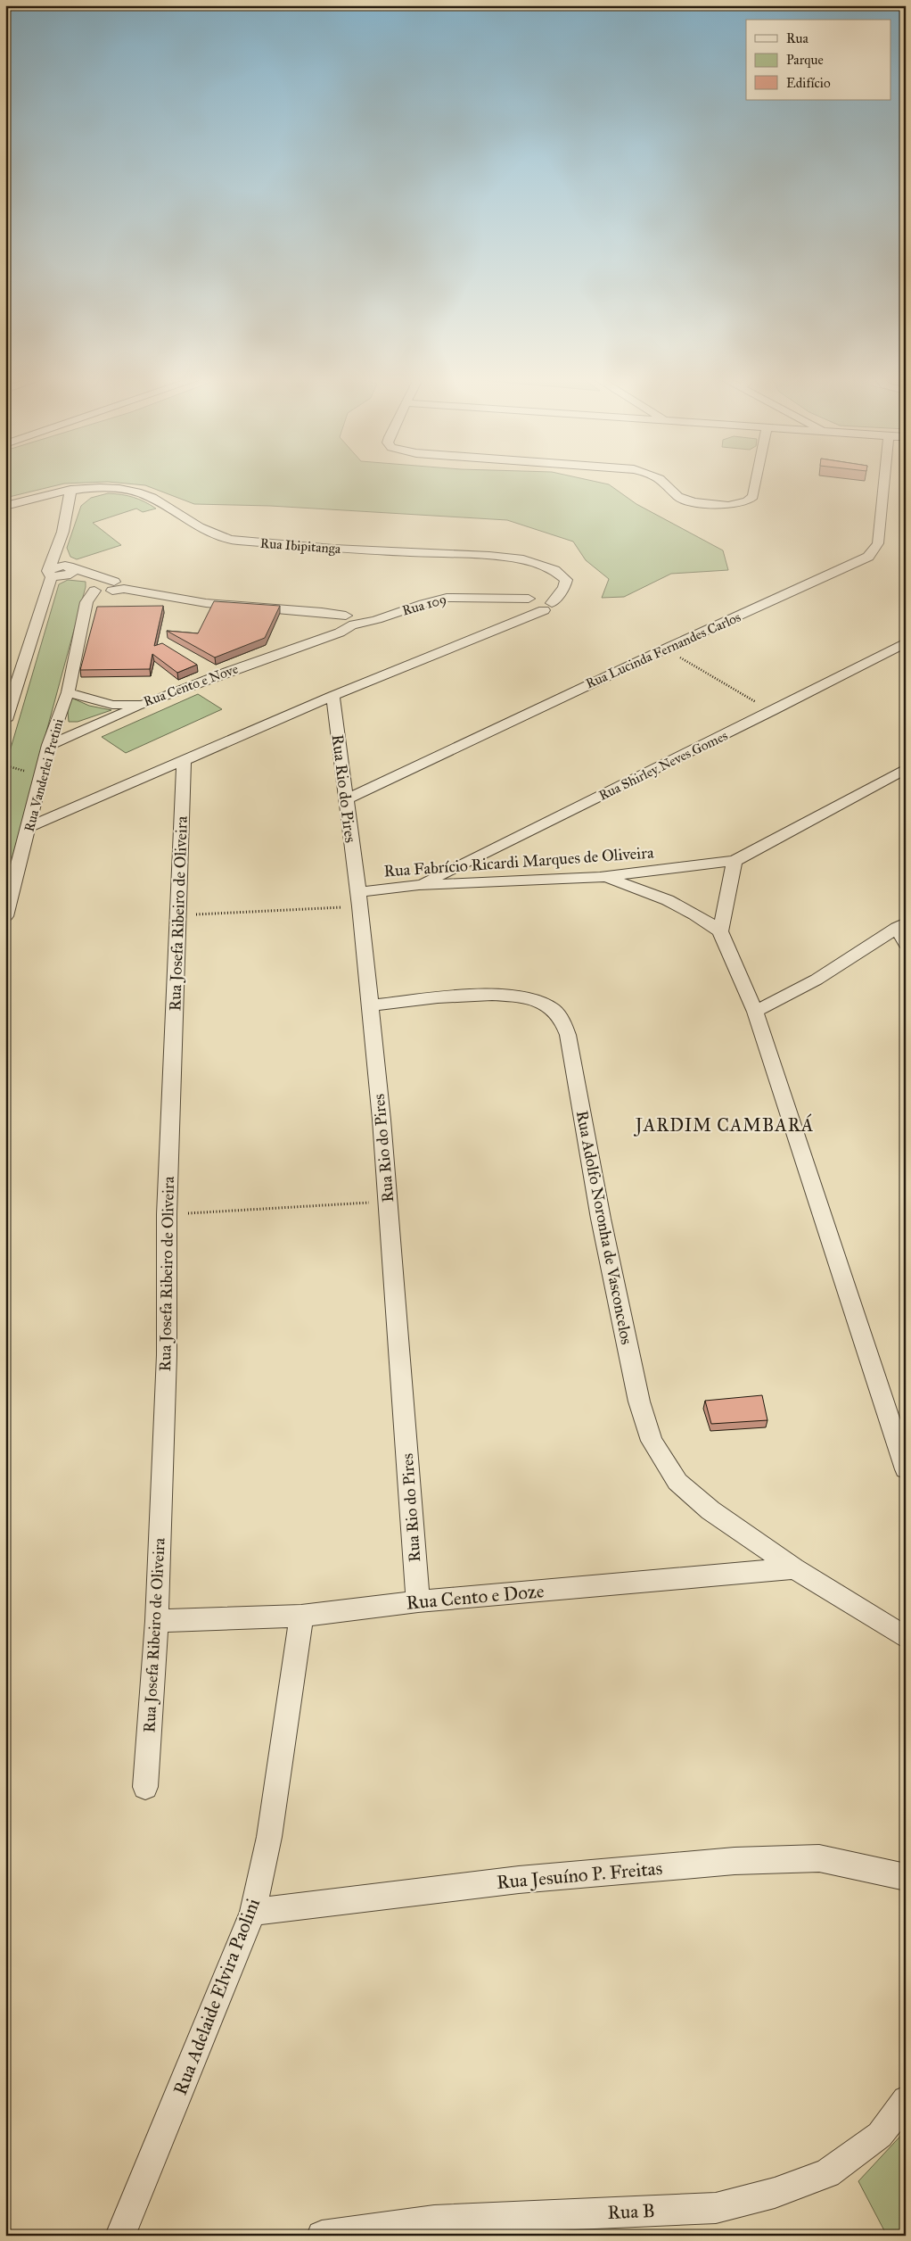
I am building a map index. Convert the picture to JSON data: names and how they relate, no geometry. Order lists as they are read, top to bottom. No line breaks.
{"streets":{"street":["Rua Ibipitanga","Rua 109","Rua Lucinda Fernandes Carlos","Rua Cento e Nove","Rua Shirley Neves Gomes","Rua Vanderlei Pretini","Rua Rio do Pires","Rua Fabrício Ricardi Marques de Oliveira","Rua Josefa Ribeiro de Oliveira","Rua Adolfo Noronha de Vasconcelos","Rua Cento e Doze","Rua Jesuíno P. Freitas","Rua Adelaide Elvira Paolini","Rua B"]},"crossings":[["Rua Ibipitanga","Rua 109"],["Rua Ibipitanga","Rua Vanderlei Pretini"],["Rua Ibipitanga","Rua Rio do Pires"],["Rua Ibipitanga","Rua Josefa Ribeiro de Oliveira"],["Rua 109","Rua Cento e Nove"],["Rua Lucinda Fernandes Carlos","Rua Rio do Pires"],["Rua Cento e Nove","Rua Vanderlei Pretini"],["Rua Shirley Neves Gomes","Rua Fabrício Ricardi Marques de Oliveira"],["Rua Rio do Pires","Rua Fabrício Ricardi Marques de Oliveira"],["Rua Rio do Pires","Rua Adolfo Noronha de Vasconcelos"],["Rua Rio do Pires","Rua Cento e Doze"],["Rua Josefa Ribeiro de Oliveira","Rua Cento e Doze"],["Rua Adolfo Noronha de Vasconcelos","Rua Cento e Doze"],["Rua Cento e Doze","Rua Adelaide Elvira Paolini"],["Rua Jesuíno P. Freitas","Rua Adelaide Elvira Paolini"]],"districts":["JARDIM CAMBARÁ"],"legend":["Rua","Parque","Edifício"]}
